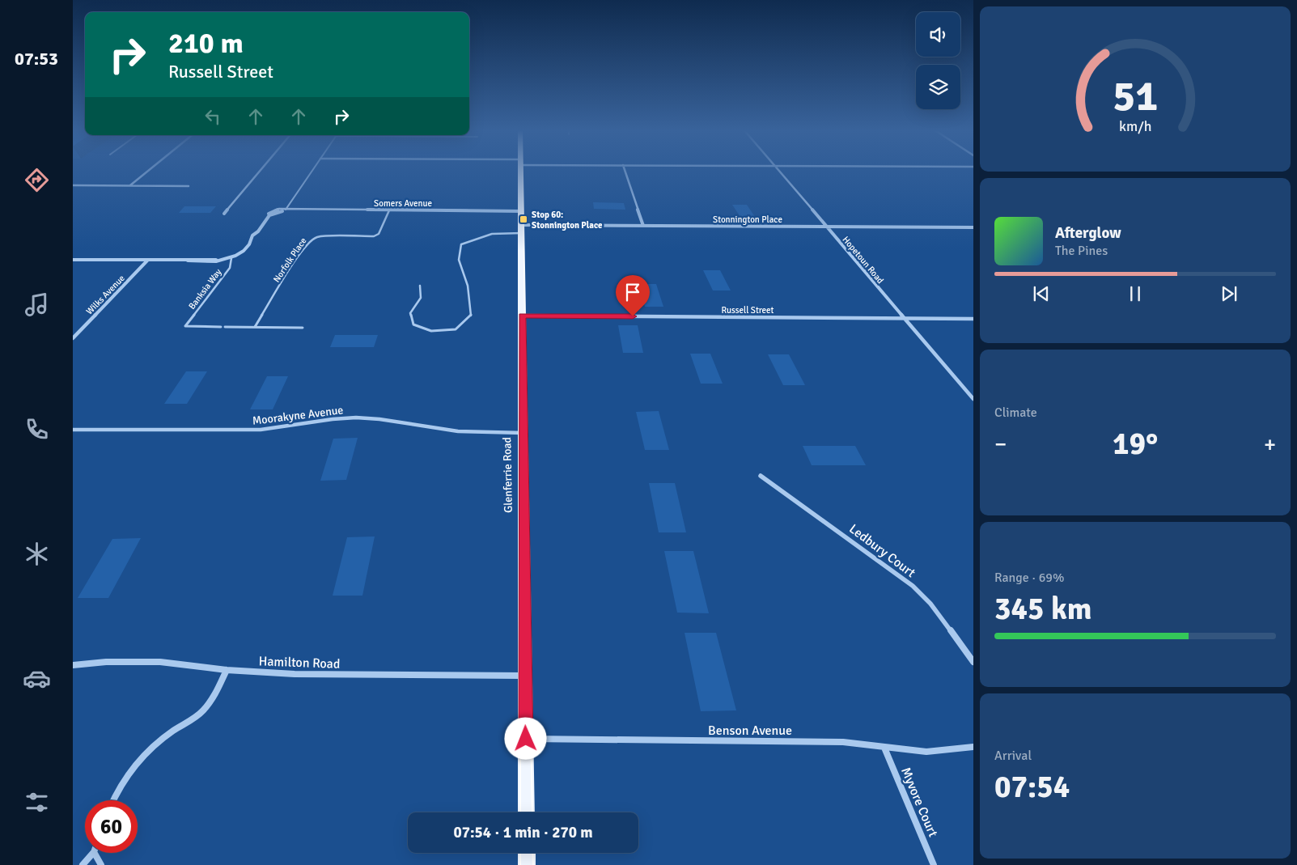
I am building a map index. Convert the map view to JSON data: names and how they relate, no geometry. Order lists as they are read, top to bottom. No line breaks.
{"streets":{"main road":["Glenferrie Road"],"street":["Somers Avenue","Stonnington Place","Hopetoun Road","Wilks Avenue","Russell Street","Moorakyne Avenue","Ledbury Court","Hamilton Road","Benson Avenue","Myvore Court"],"lane":["Norfolk Place","Banksia Way"]},"crossings":[["Somers Avenue","Norfolk Place"],["Somers Avenue","Banksia Way"],["Somers Avenue","Wilks Avenue"],["Somers Avenue","Glenferrie Road"],["Stonnington Place","Hopetoun Road"],["Stonnington Place","Glenferrie Road"],["Hopetoun Road","Russell Street"],["Russell Street","Glenferrie Road"],["Moorakyne Avenue","Glenferrie Road"],["Glenferrie Road","Hamilton Road"],["Glenferrie Road","Benson Avenue"],["Benson Avenue","Myvore Court"]],"places":{"transit":["Stop 60: Stonnington Place"]},"page":{"tabs":"07:53","turn":["210 m","Russell Street"],"song":["Afterglow","The Pines"],"tile":["Climate",["Range · 69%","345 km"],["Arrival","07:54"]],"heat":["−","19°","+"],"limit":"60","trip":"07:54 · 1 min · 270 m","gauge":["51","km/h"]}}
